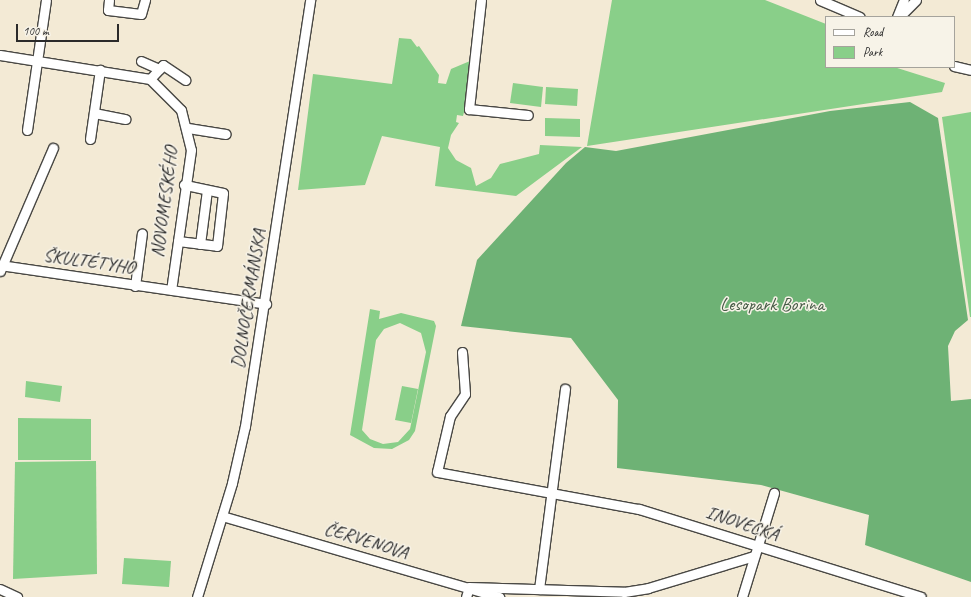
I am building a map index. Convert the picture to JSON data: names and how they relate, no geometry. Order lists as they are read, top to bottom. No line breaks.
{"streets":{"street":["NOVOMESKÉHO","ŠKULTÉTYHO","DOLNOČERMÁNSKA","INOVECKÁ","ČERVENOVA"]},"crossings":[["NOVOMESKÉHO","ŠKULTÉTYHO"],["ŠKULTÉTYHO","DOLNOČERMÁNSKA"],["DOLNOČERMÁNSKA","ČERVENOVA"]],"parks":["Lesopark Borina"],"legend":["Road","Park"],"scale_bar":"100 m"}
